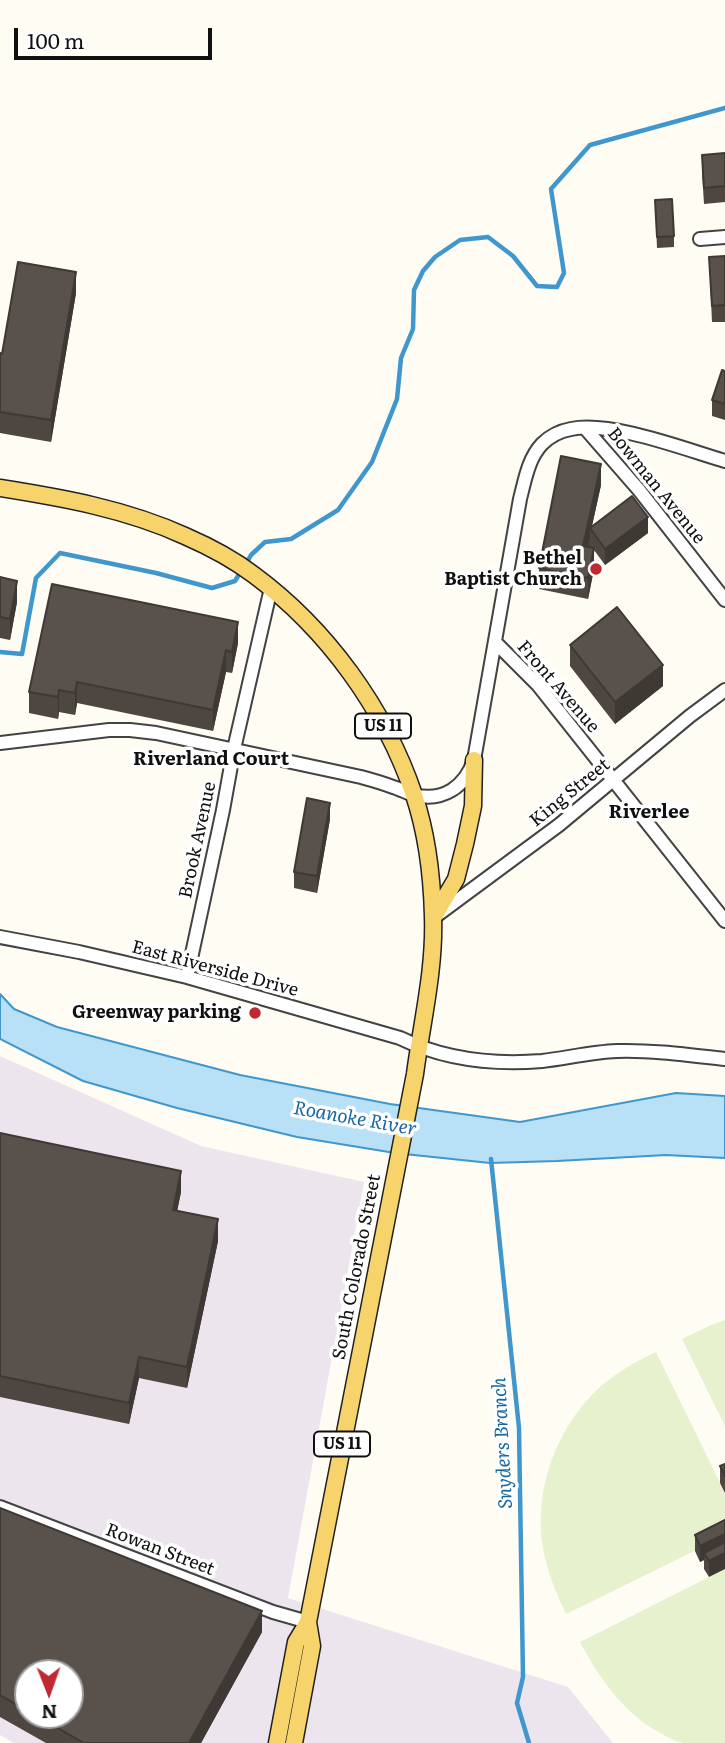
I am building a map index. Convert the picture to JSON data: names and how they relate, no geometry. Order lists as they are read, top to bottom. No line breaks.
{"streets":{"main road":["US 11","South Colorado Street"],"street":["Bowman Avenue","Front Avenue","King Street","Brook Avenue","East Riverside Drive","Rowan Street"]},"crossings":[["Front Avenue","King Street"],["US 11","King Street"],["US 11","Brook Avenue"],["US 11","South Colorado Street"],["King Street","South Colorado Street"],["Brook Avenue","East Riverside Drive"],["East Riverside Drive","South Colorado Street"],["South Colorado Street","Rowan Street"]],"districts":["Riverland Court","Riverlee"],"water":["Roanoke River","Snyders Branch"],"places":["Bethel Baptist Church","Greenway parking"],"scale_bar":"100 m","north":"bottom"}
